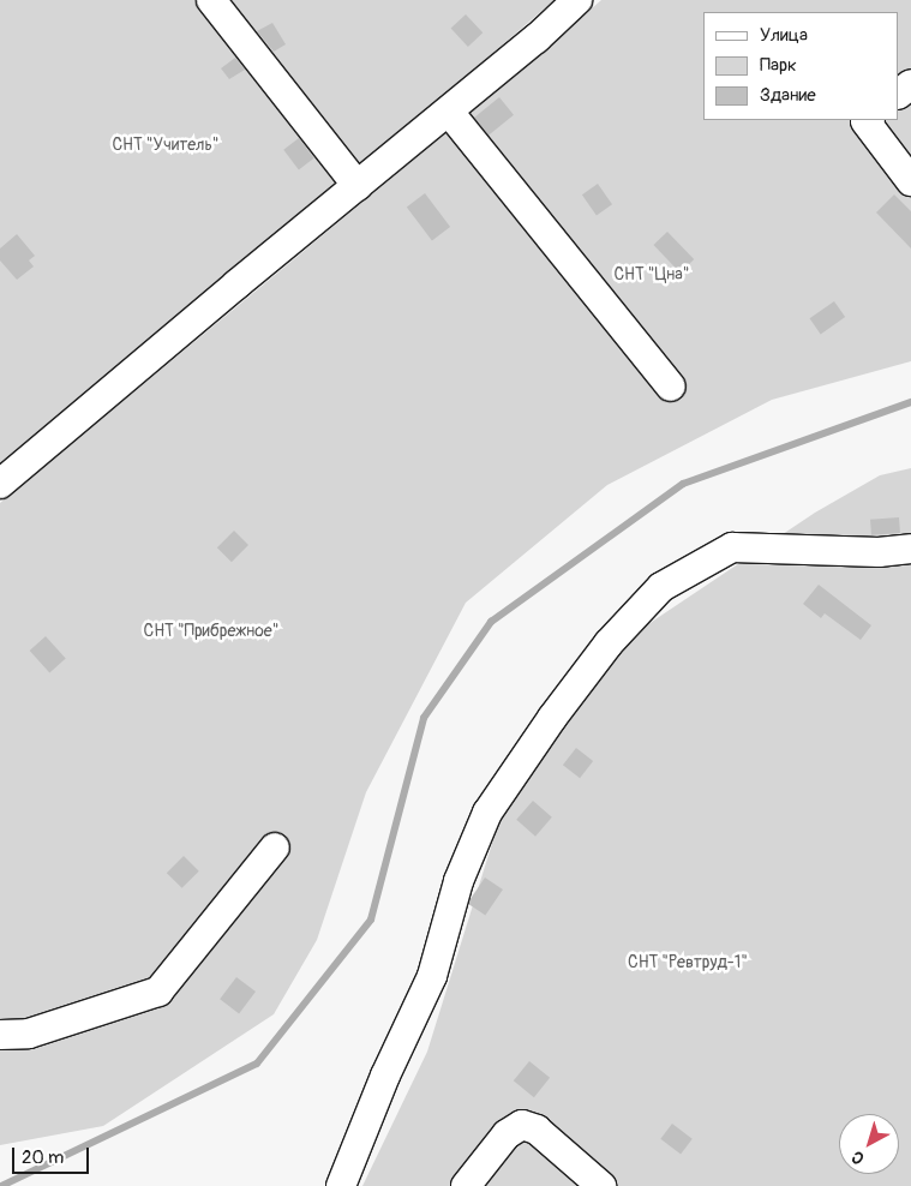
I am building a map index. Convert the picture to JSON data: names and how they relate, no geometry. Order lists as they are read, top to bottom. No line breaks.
{"parks":["СНТ \"Учитель\"","СНТ \"Цна\"","СНТ \"Прибрежное\"","СНТ \"Ревтруд-1\""],"legend":["Улица","Парк","Здание"],"scale_bar":"20 m","north":"bottom left"}
